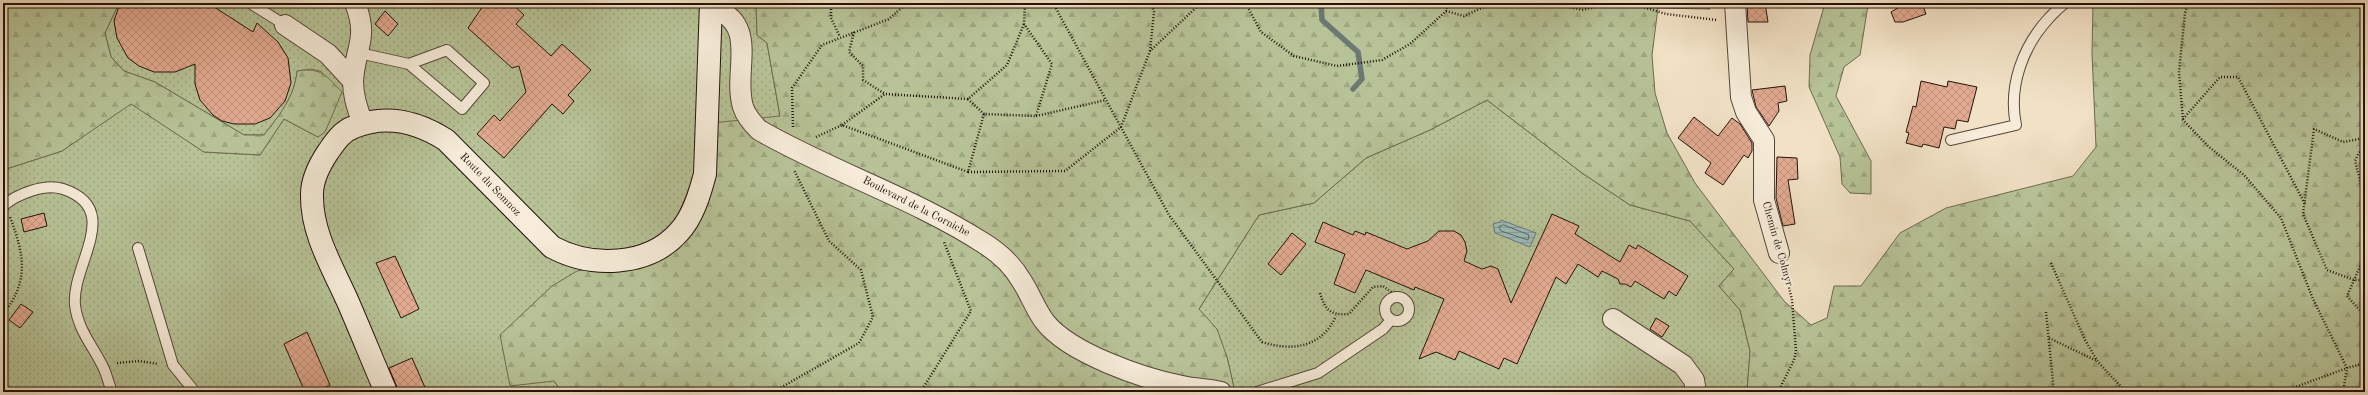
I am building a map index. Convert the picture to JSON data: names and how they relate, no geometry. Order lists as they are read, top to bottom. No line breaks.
{"streets":{"main road":["Route du Semnoz"],"street":["Boulevard de la Corniche","Chemin de Colmyr"]},"crossings":[["Route du Semnoz","Boulevard de la Corniche"]]}
